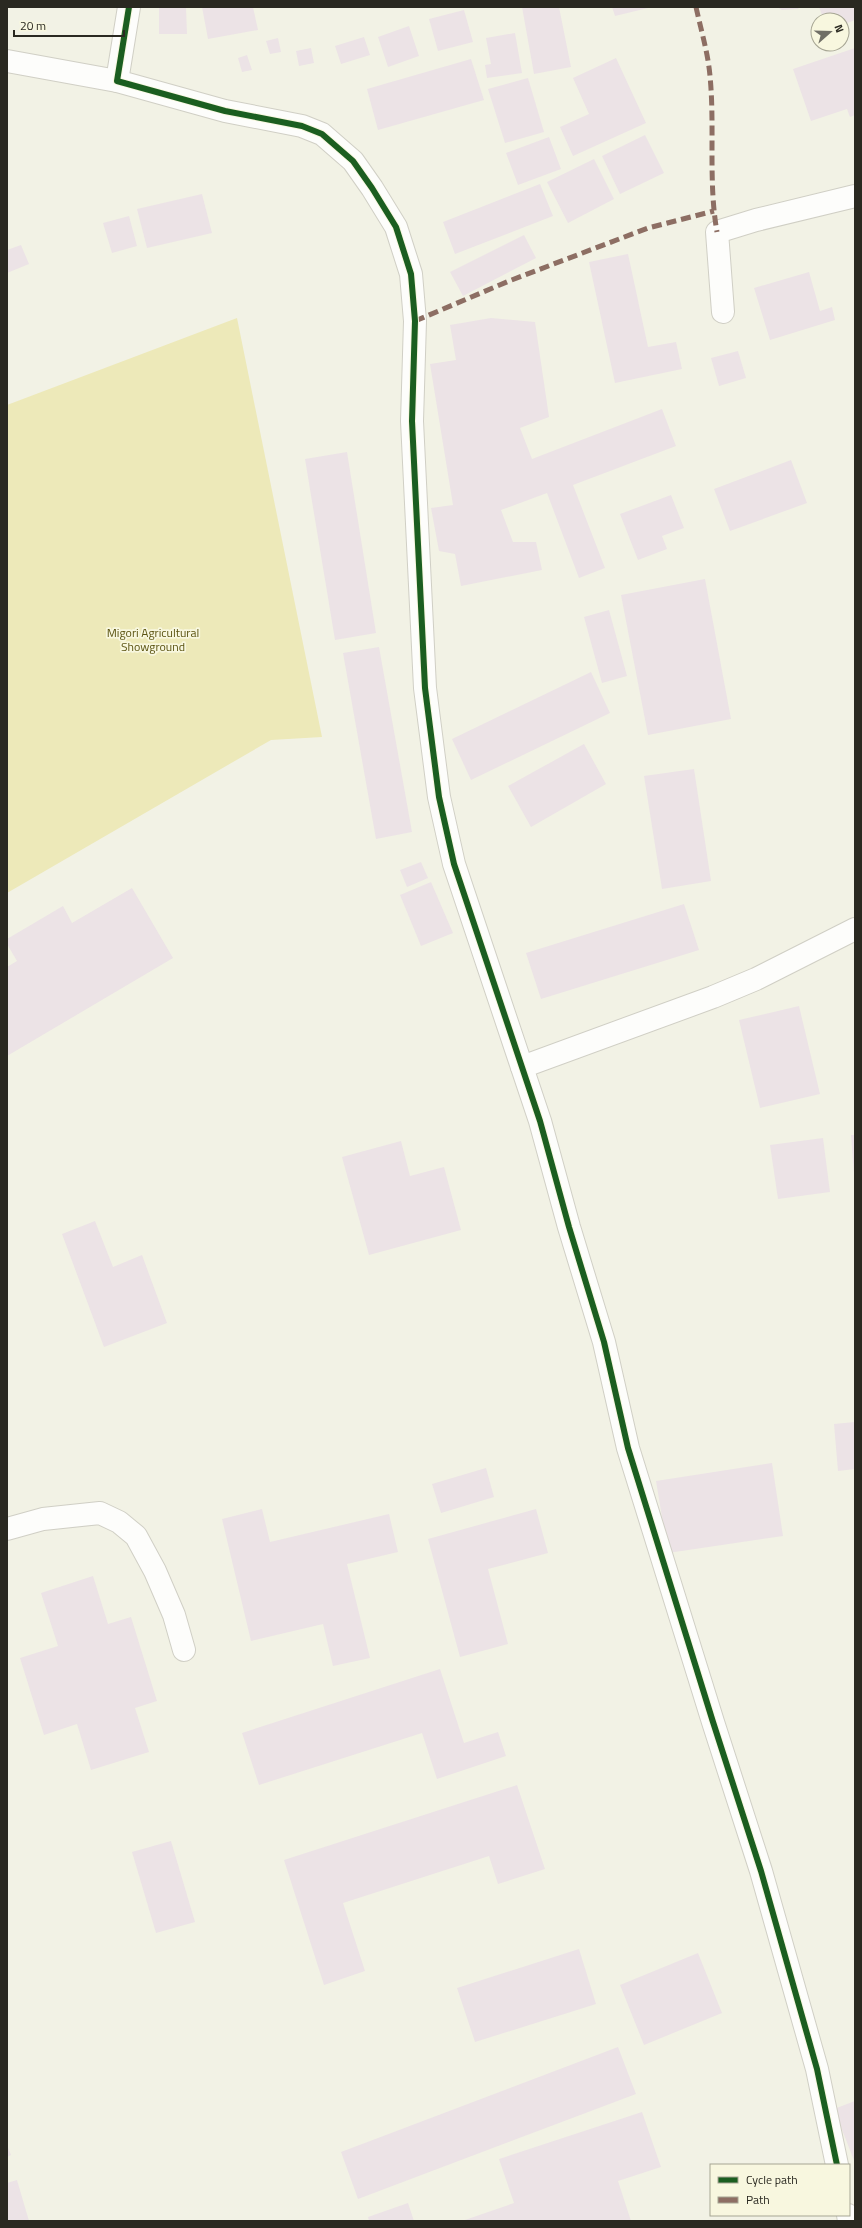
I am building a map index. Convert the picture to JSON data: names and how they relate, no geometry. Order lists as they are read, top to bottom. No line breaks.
{"parks":["Migori Agricultural Showground"],"legend":["Cycle path","Path"],"scale_bar":"20 m","north":"right"}
